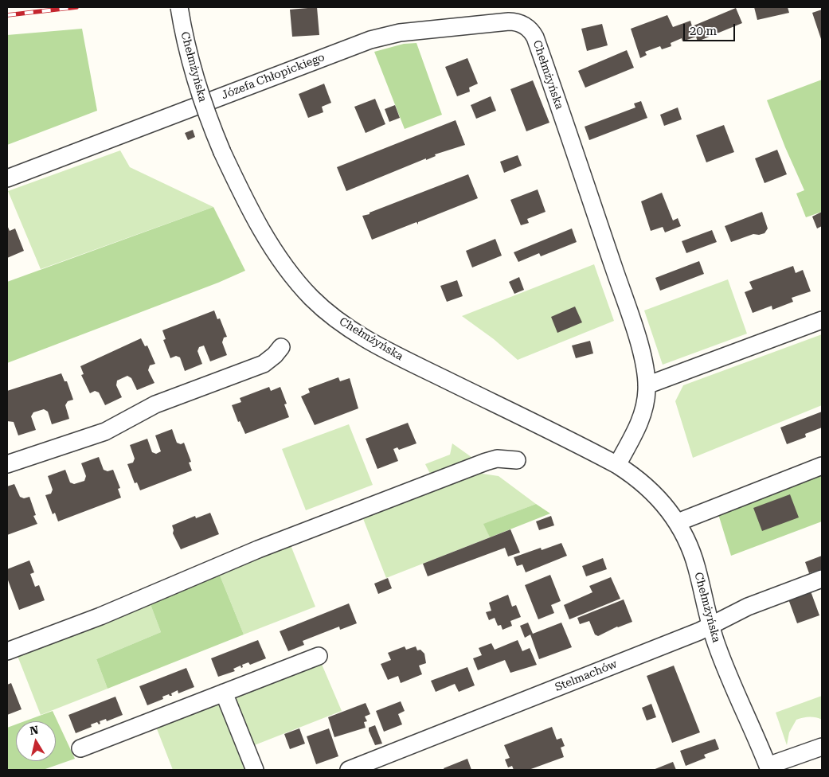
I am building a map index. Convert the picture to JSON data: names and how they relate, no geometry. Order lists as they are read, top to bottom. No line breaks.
{"streets":{"street":["Chełmżyńska","Józefa Chłopickiego","Stelmachów"]},"crossings":[["Chełmżyńska","Józefa Chłopickiego"],["Chełmżyńska","Stelmachów"]],"scale_bar":"20 m","north":"top"}
